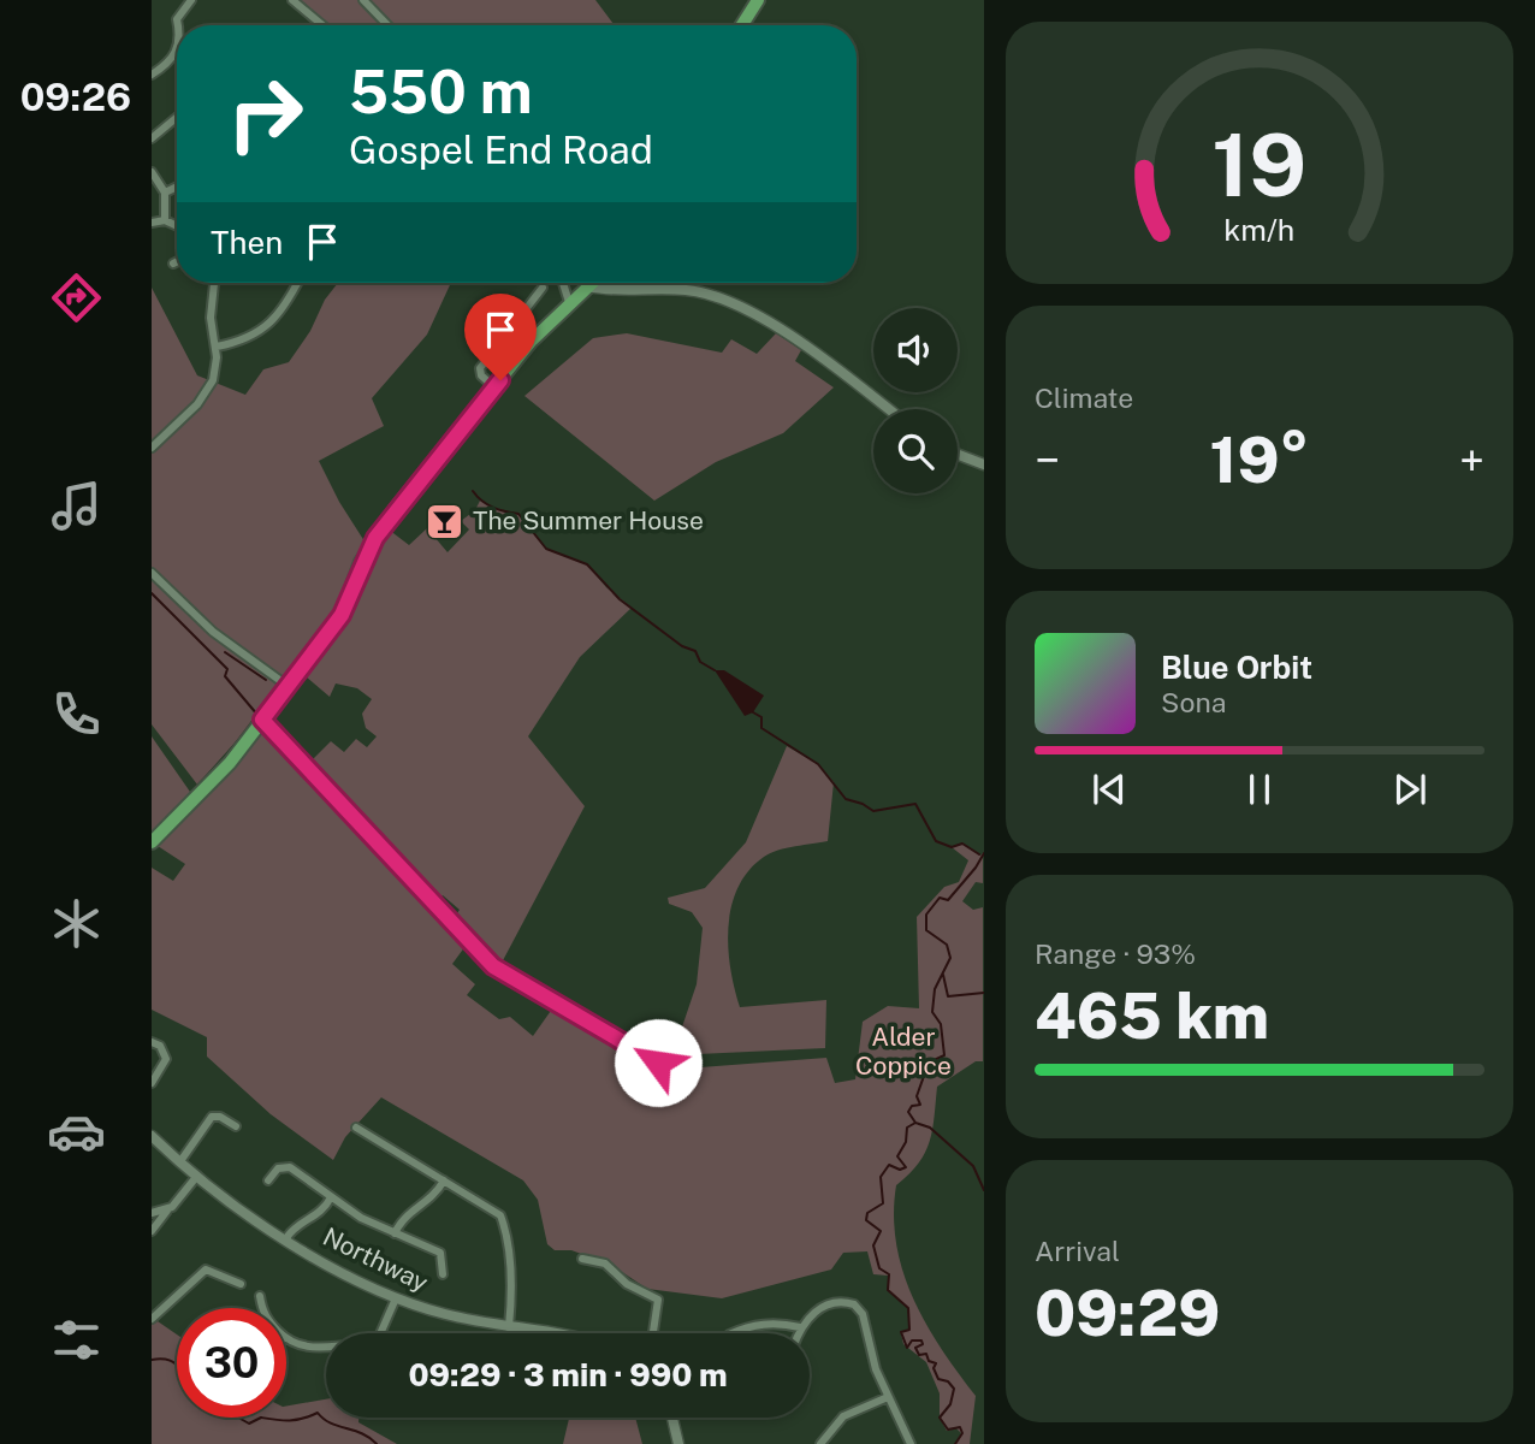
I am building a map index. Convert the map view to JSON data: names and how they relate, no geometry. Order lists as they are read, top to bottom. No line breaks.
{"streets":{"street":["Northway"]},"parks":["Alder Coppice"],"places":{"bar":["The Summer House"]},"page":{"tabs":"09:26","turn":["550 m","Gospel End Road"],"then":"Then","tile":["Climate",["Range · 93%","465 km"],["Arrival","09:29"]],"heat":["−","19°","+"],"song":["Blue Orbit","Sona"],"limit":"30","trip":"09:29 · 3 min · 990 m","gauge":["19","km/h"]}}
